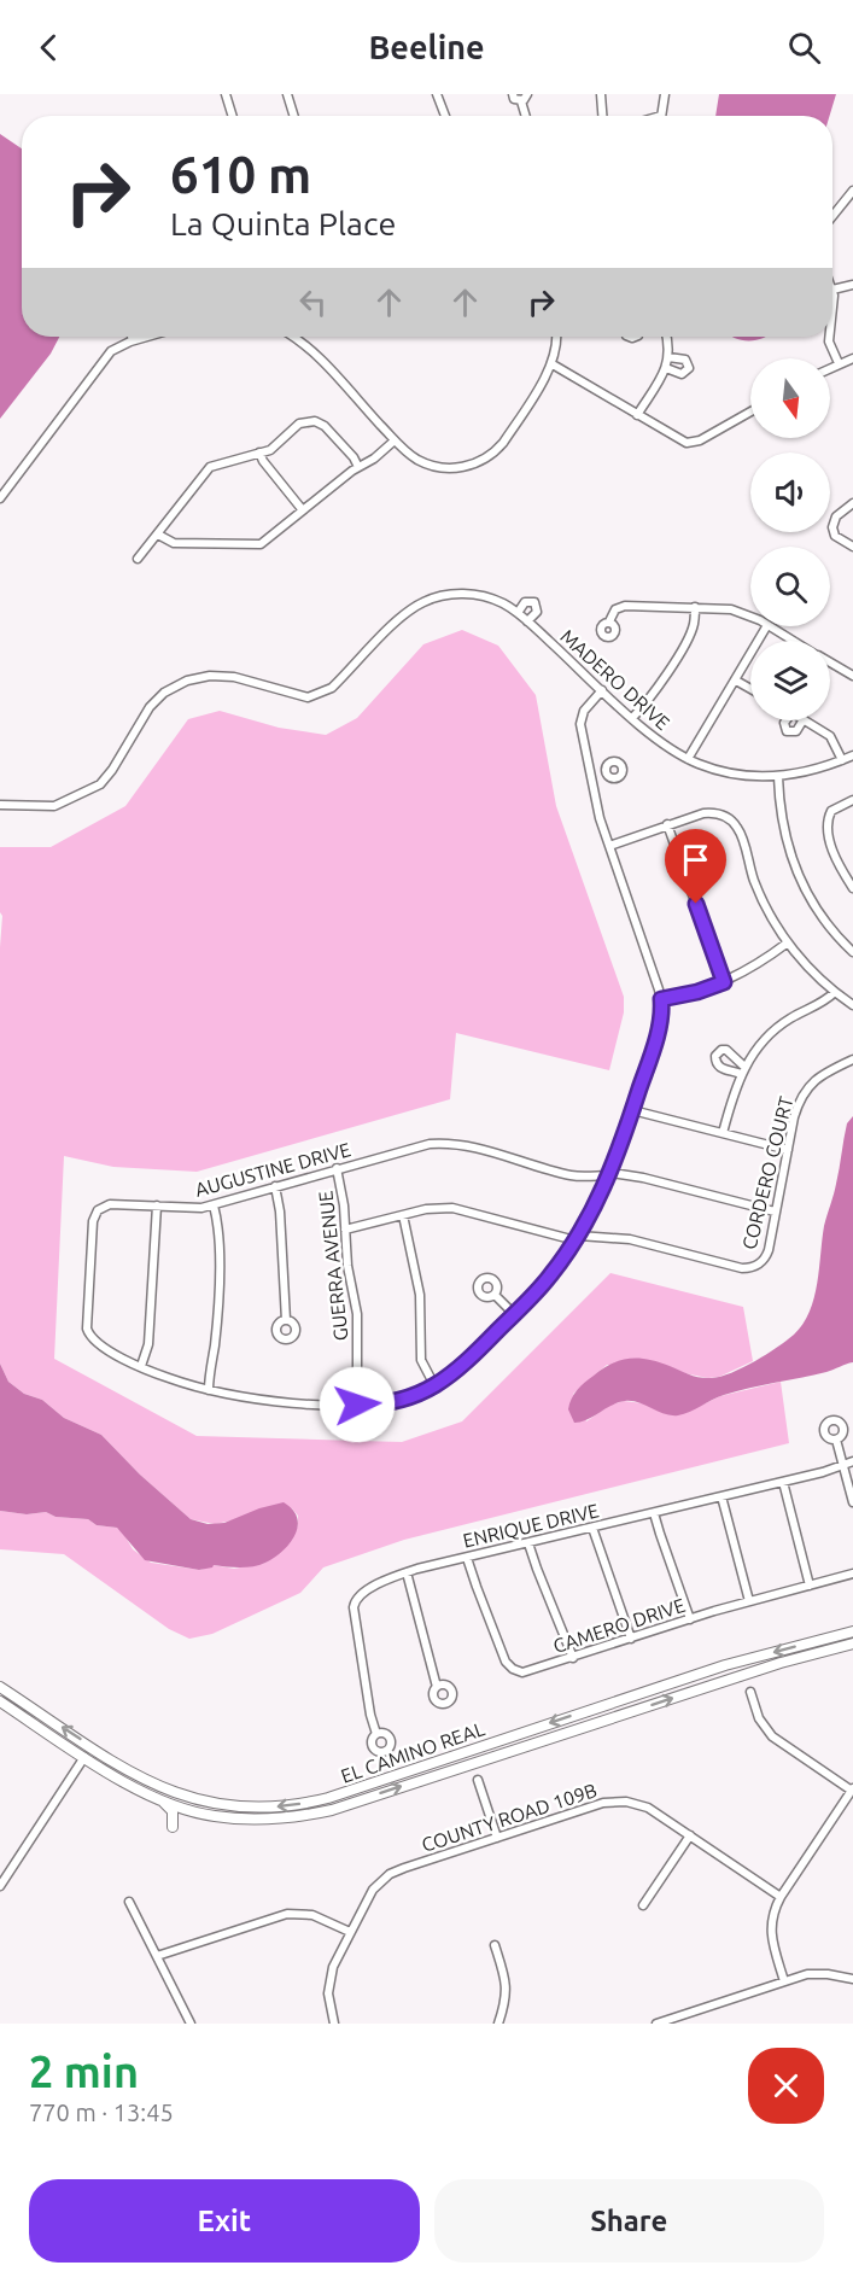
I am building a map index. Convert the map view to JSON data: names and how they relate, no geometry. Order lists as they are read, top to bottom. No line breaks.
{"streets":{"main road":["EL CAMINO REAL"],"street":["MADERO DRIVE","AUGUSTINE DRIVE","CORDERO COURT","GUERRA AVENUE","ENRIQUE DRIVE","CAMERO DRIVE","COUNTY ROAD 109B"]},"crossings":[["MADERO DRIVE","AUGUSTINE DRIVE"],["AUGUSTINE DRIVE","CORDERO COURT"],["AUGUSTINE DRIVE","GUERRA AVENUE"],["CORDERO COURT","GUERRA AVENUE"],["ENRIQUE DRIVE","CAMERO DRIVE"]],"north":"bottom","page":{"header":"Beeline","turn":["610 m","La Quinta Place"],"heading":["2 min","770 m · 13:45"],"buttons":["Exit","Share"]}}
